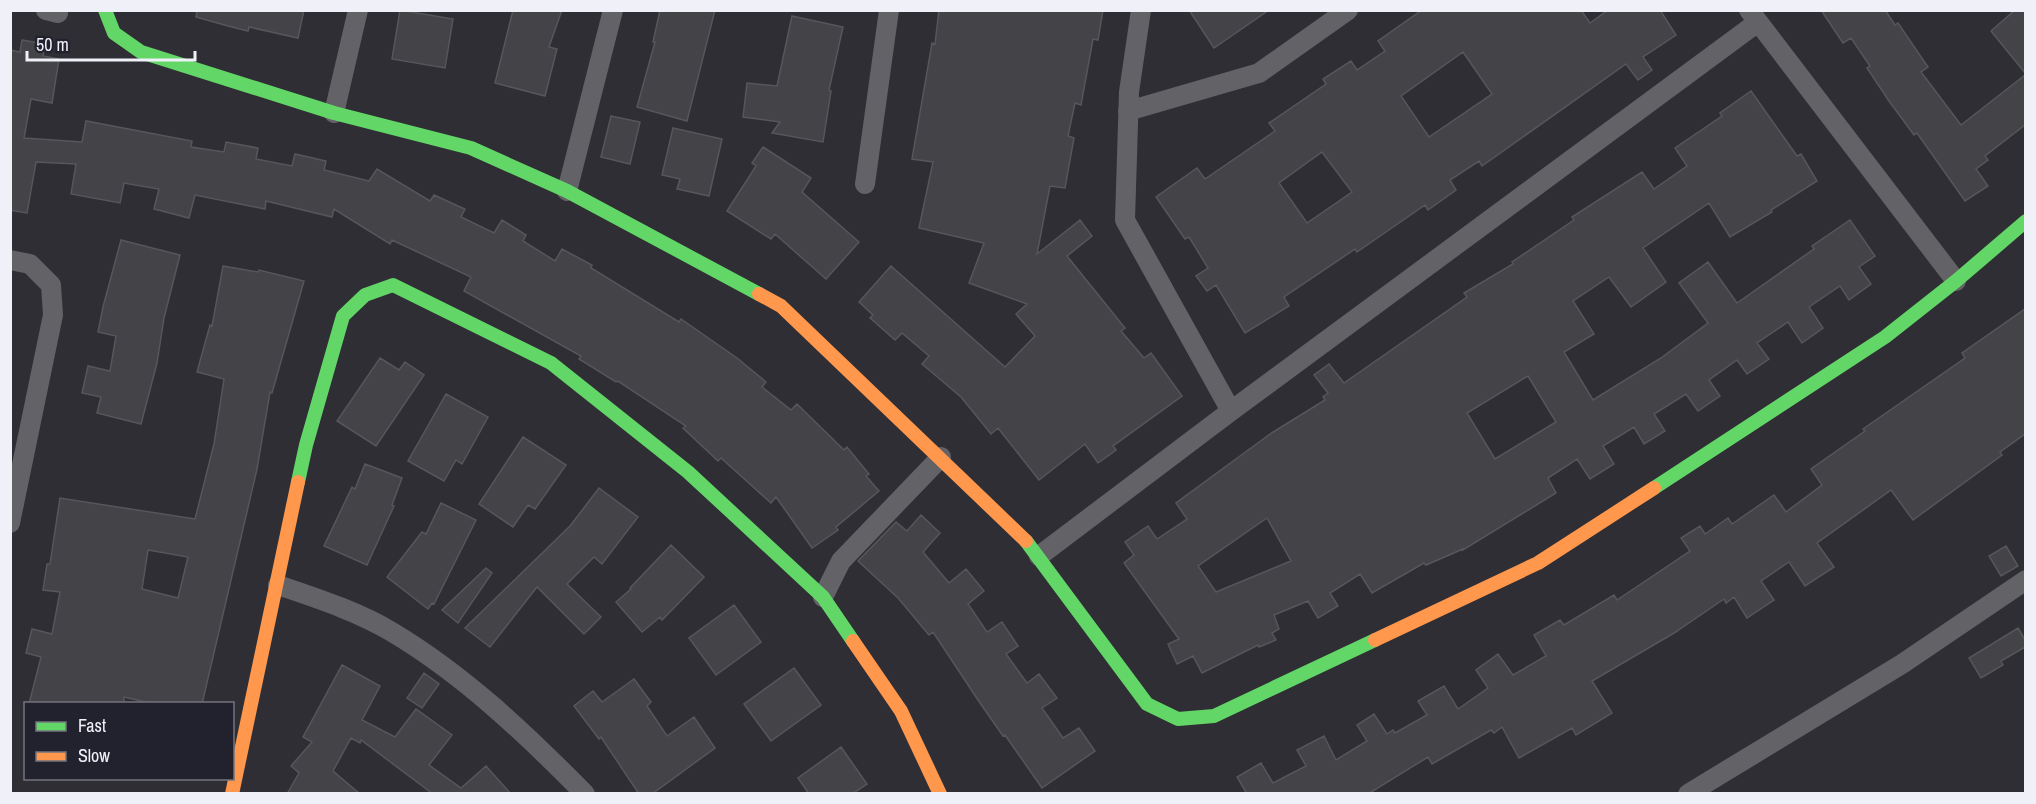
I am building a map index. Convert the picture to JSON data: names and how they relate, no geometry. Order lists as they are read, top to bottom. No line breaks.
{"legend":["Fast","Slow"],"scale_bar":"50 m"}
